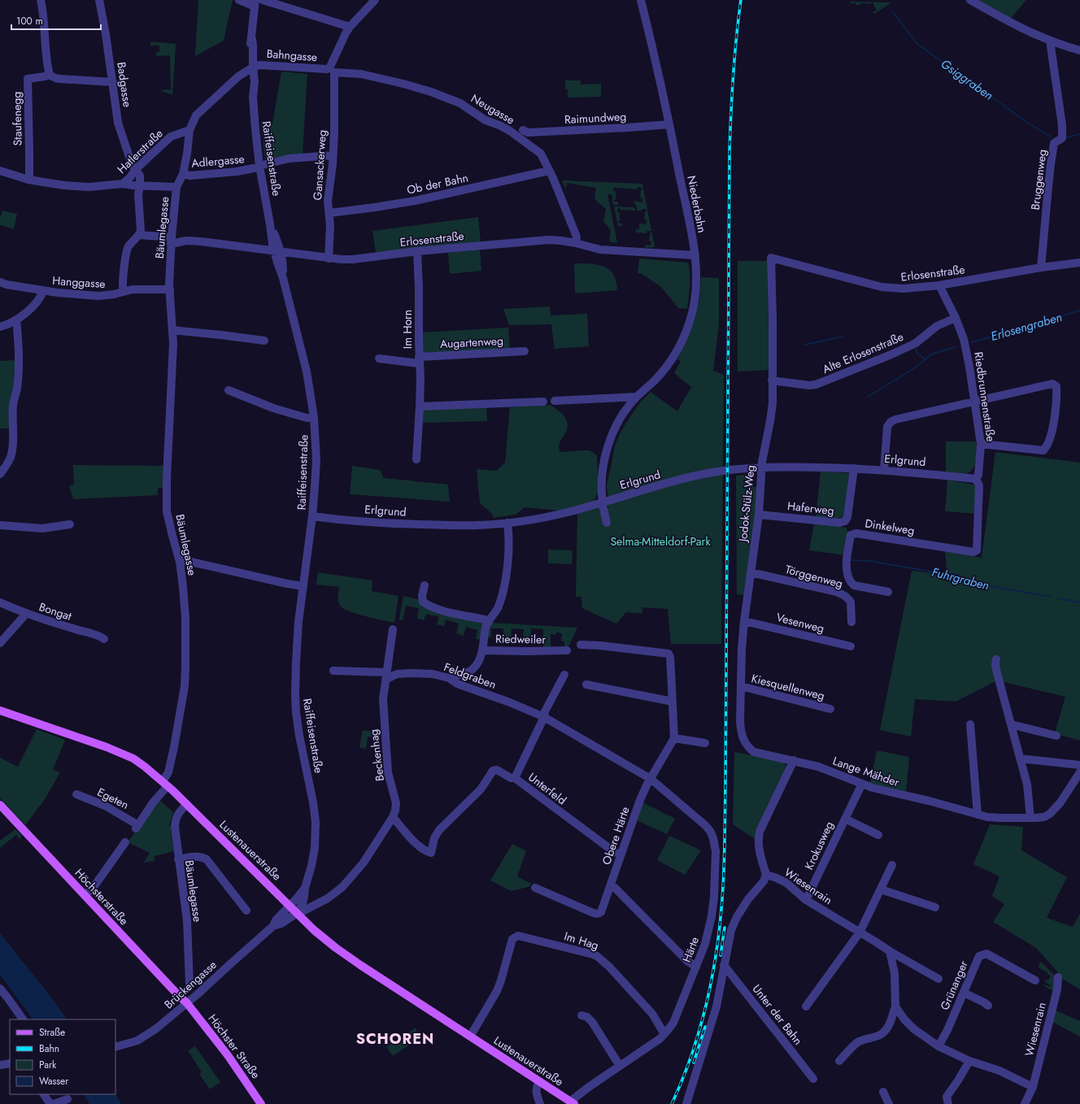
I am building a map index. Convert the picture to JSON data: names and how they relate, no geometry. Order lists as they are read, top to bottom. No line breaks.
{"streets":{"main road":["Lustenauerstraße","Höchsterstraße","Höchster Straße"],"street":["Bahngasse","Badgasse","Neugasse","Raimundweg","Staufenegg","Hatlerstraße","Raiffeisenstraße","Adlergasse","Gansackerweg","Bruggenweg","Ob der Bahn","Niederbahn","Bäumlegasse","Erlosenstraße","Hanggasse","Im Horn","Augartenweg","Alte Erlosenstraße","Riedbrunnenstraße","Erlgrund","Jodok-Stülz-Weg","Haferweg","Dinkelweg","Törggenweg","Bongat","Vesenweg","Riedweiler","Feldgraben","Kiesquellenweg","Beckenhag","Lange Mähder","Unterfeld","Egeten","Obere Härte","Krokusweg","Wiesenrain","Im Hag","Härte","Brückengasse","Grünanger","Unter der Bahn"]},"crossings":[["Bahngasse","Neugasse"],["Bahngasse","Raiffeisenstraße"],["Bahngasse","Gansackerweg"],["Badgasse","Hatlerstraße"],["Badgasse","Erlosenstraße"],["Neugasse","Gansackerweg"],["Neugasse","Ob der Bahn"],["Neugasse","Erlosenstraße"],["Raimundweg","Niederbahn"],["Staufenegg","Hatlerstraße"],["Hatlerstraße","Bäumlegasse"],["Raiffeisenstraße","Adlergasse"],["Raiffeisenstraße","Erlosenstraße"],["Raiffeisenstraße","Erlgrund"],["Raiffeisenstraße","Beckenhag"],["Raiffeisenstraße","Lustenauerstraße"],["Raiffeisenstraße","Brückengasse"],["Adlergasse","Gansackerweg"],["Adlergasse","Bäumlegasse"],["Gansackerweg","Ob der Bahn"],["Gansackerweg","Erlosenstraße"],["Bruggenweg","Erlosenstraße"],["Niederbahn","Erlosenstraße"],["Niederbahn","Erlgrund"],["Bäumlegasse","Erlosenstraße"],["Bäumlegasse","Hanggasse"],["Bäumlegasse","Egeten"],["Bäumlegasse","Lustenauerstraße"],["Erlosenstraße","Im Horn"],["Erlosenstraße","Riedbrunnenstraße"],["Erlosenstraße","Jodok-Stülz-Weg"],["Im Horn","Augartenweg"],["Alte Erlosenstraße","Riedbrunnenstraße"],["Alte Erlosenstraße","Jodok-Stülz-Weg"],["Riedbrunnenstraße","Erlgrund"],["Riedbrunnenstraße","Dinkelweg"],["Erlgrund","Haferweg"],["Jodok-Stülz-Weg","Haferweg"],["Jodok-Stülz-Weg","Törggenweg"],["Jodok-Stülz-Weg","Vesenweg"],["Jodok-Stülz-Weg","Kiesquellenweg"],["Jodok-Stülz-Weg","Lange Mähder"],["Riedweiler","Feldgraben"],["Feldgraben","Beckenhag"],["Feldgraben","Obere Härte"],["Feldgraben","Härte"],["Beckenhag","Unterfeld"],["Beckenhag","Lustenauerstraße"],["Beckenhag","Brückengasse"],["Lange Mähder","Krokusweg"],["Lange Mähder","Wiesenrain"],["Unterfeld","Obere Härte"],["Egeten","Lustenauerstraße"],["Obere Härte","Härte"],["Krokusweg","Wiesenrain"],["Lustenauerstraße","Im Hag"],["Lustenauerstraße","Härte"],["Lustenauerstraße","Brückengasse"],["Höchsterstraße","Brückengasse"],["Höchsterstraße","Höchster Straße"],["Im Hag","Härte"],["Brückengasse","Höchster Straße"]],"districts":["SCHOREN"],"water":["Gsiggraben","Erlosengraben","Fuhrgraben"],"parks":["Selma-Mitteldorf-Park"],"legend":["Straße","Bahn","Park","Wasser"],"scale_bar":"100 m"}
